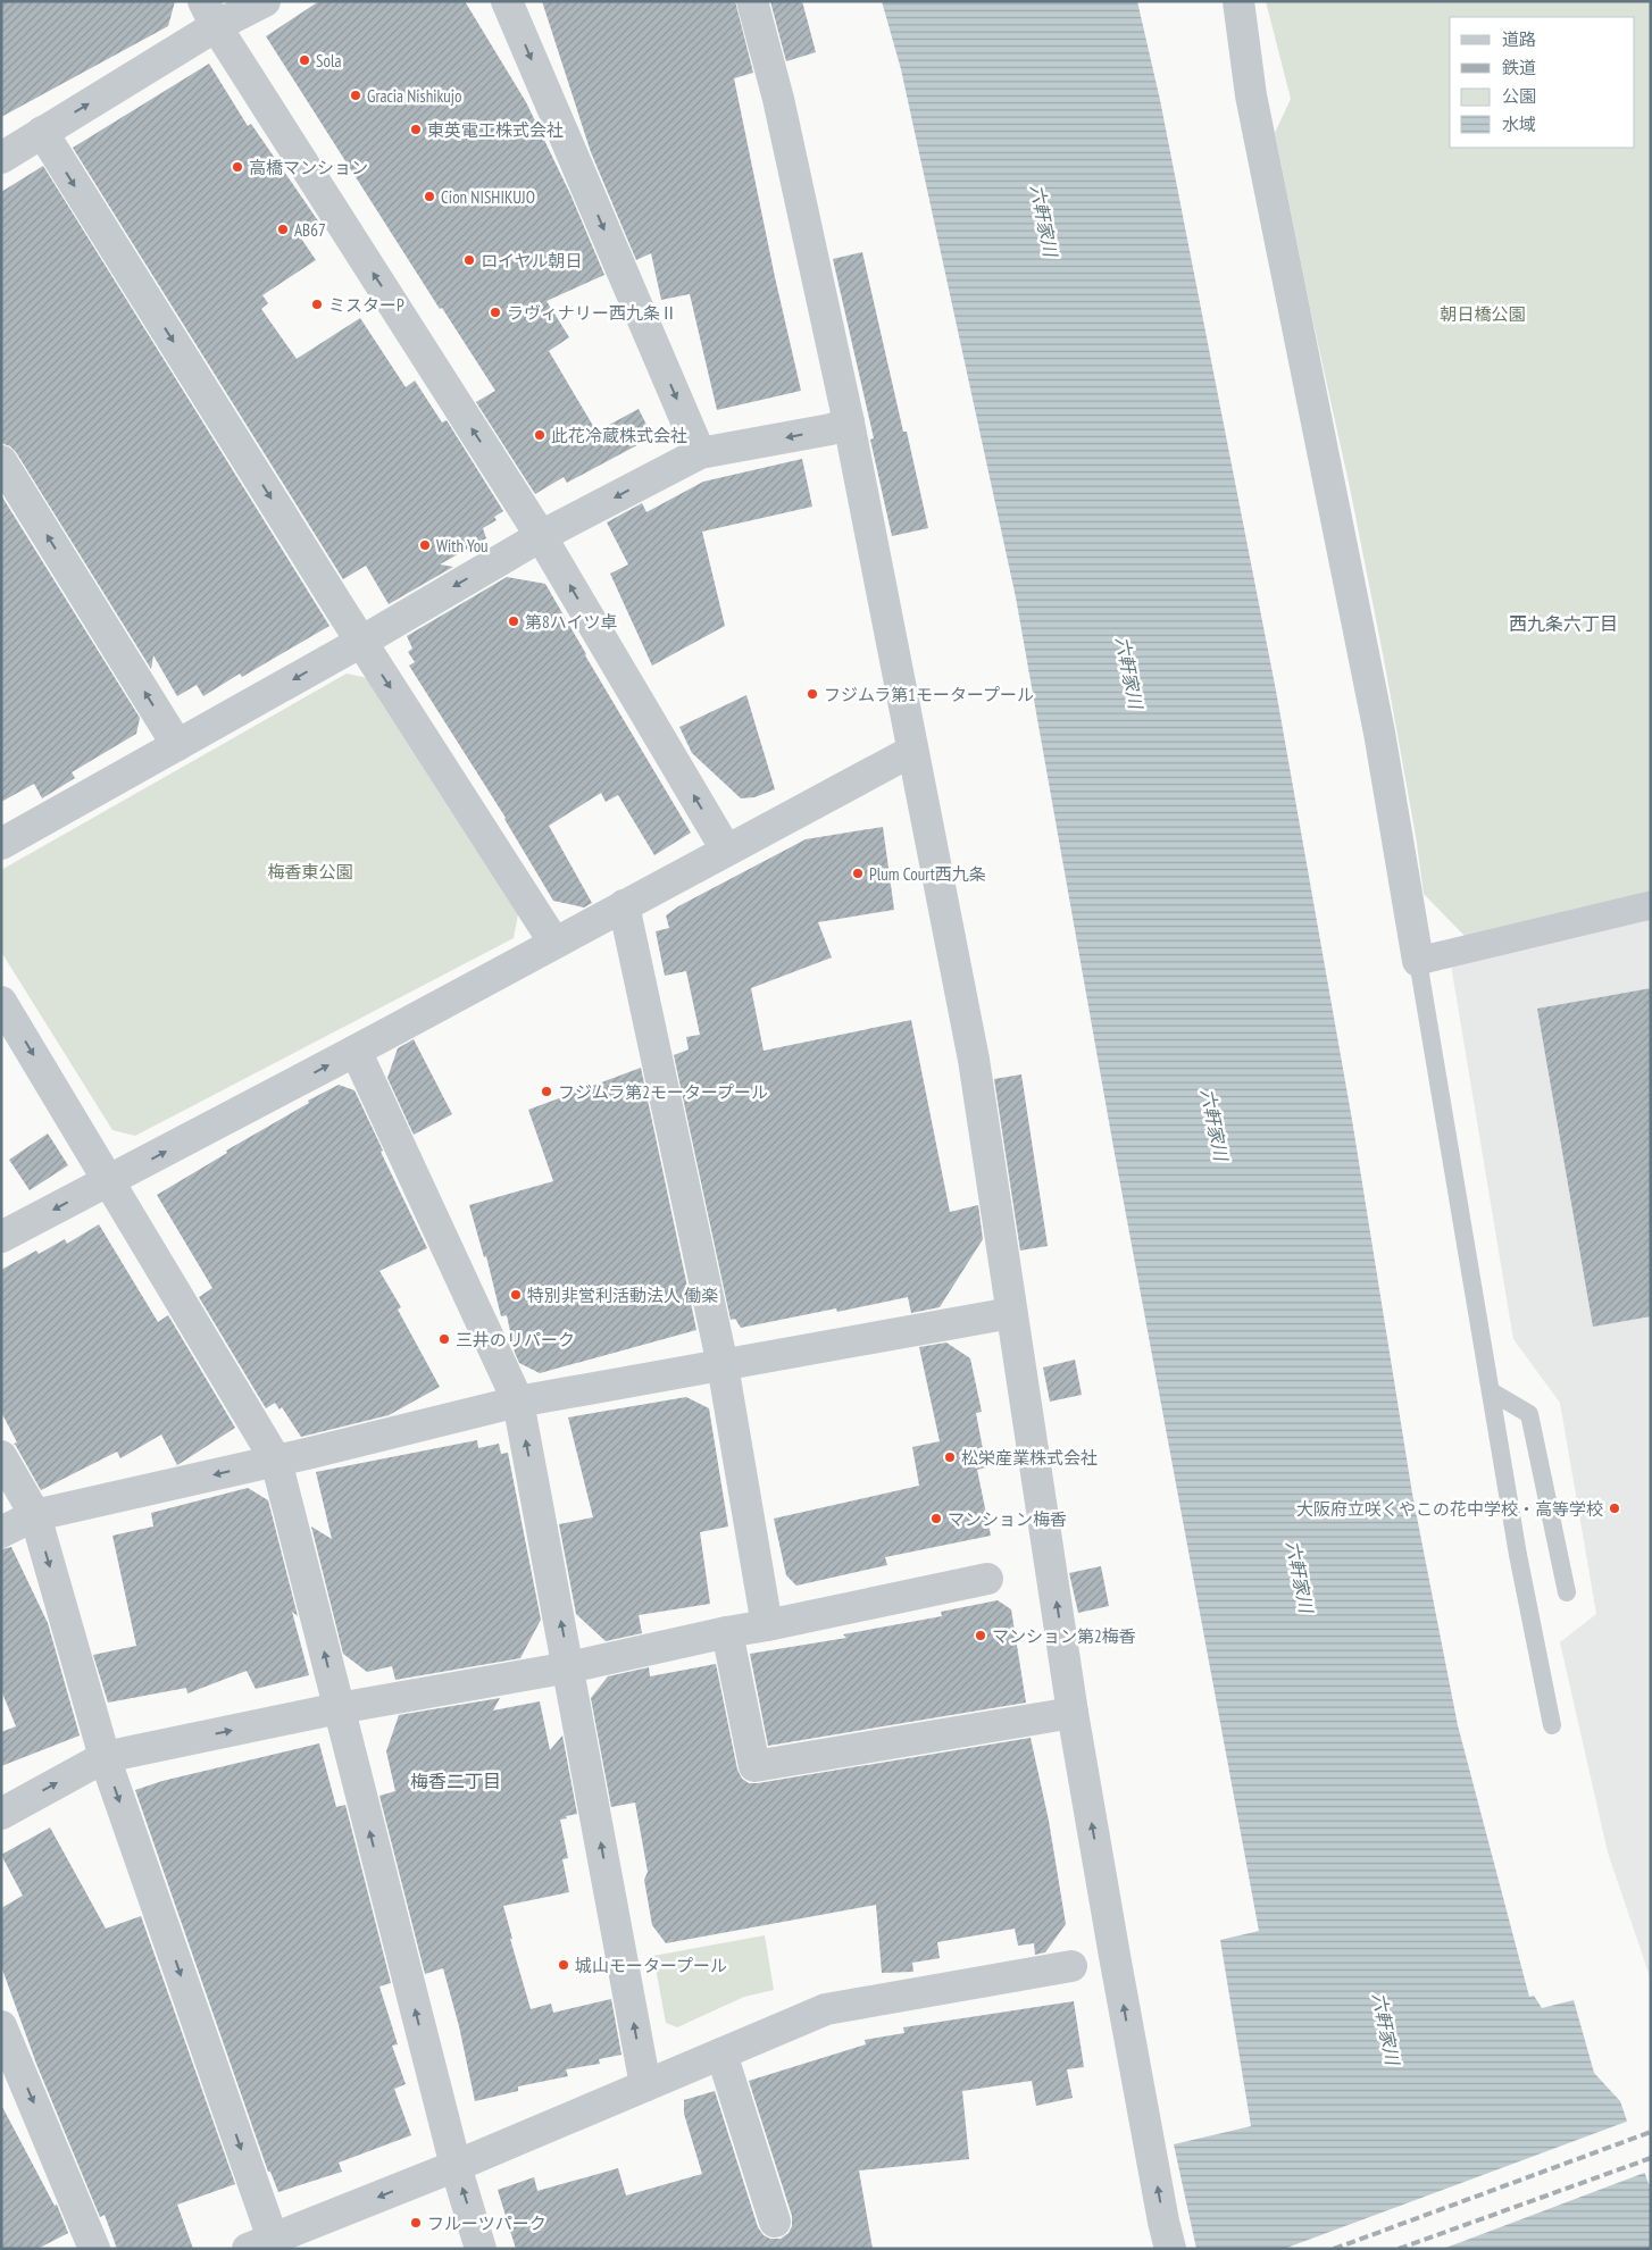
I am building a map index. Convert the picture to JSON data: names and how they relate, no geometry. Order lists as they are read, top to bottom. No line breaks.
{"districts":["西九条六丁目","梅香二丁目"],"water":["六軒家川"],"parks":["朝日橋公園","梅香東公園"],"places":["Sola","Gracia Nishikujo","東英電工株式会社","高橋マンション","Cion NISHIKUJO","AB67","ロイヤル朝日","ミスターP","ラヴィナリー西九条Ⅱ","此花冷蔵株式会社","With You","第8ハイツ卓","フジムラ第1モータープール","Plum Court西九条","フジムラ第2モータープール","特別非営利活動法人 働楽","三井のリパーク","松栄産業株式会社","大阪府立咲くやこの花中学校・高等学校","マンション梅香","マンション第2梅香","城山モータープール","フルーツパーク"],"legend":["道路","鉄道","公園","水域"]}
